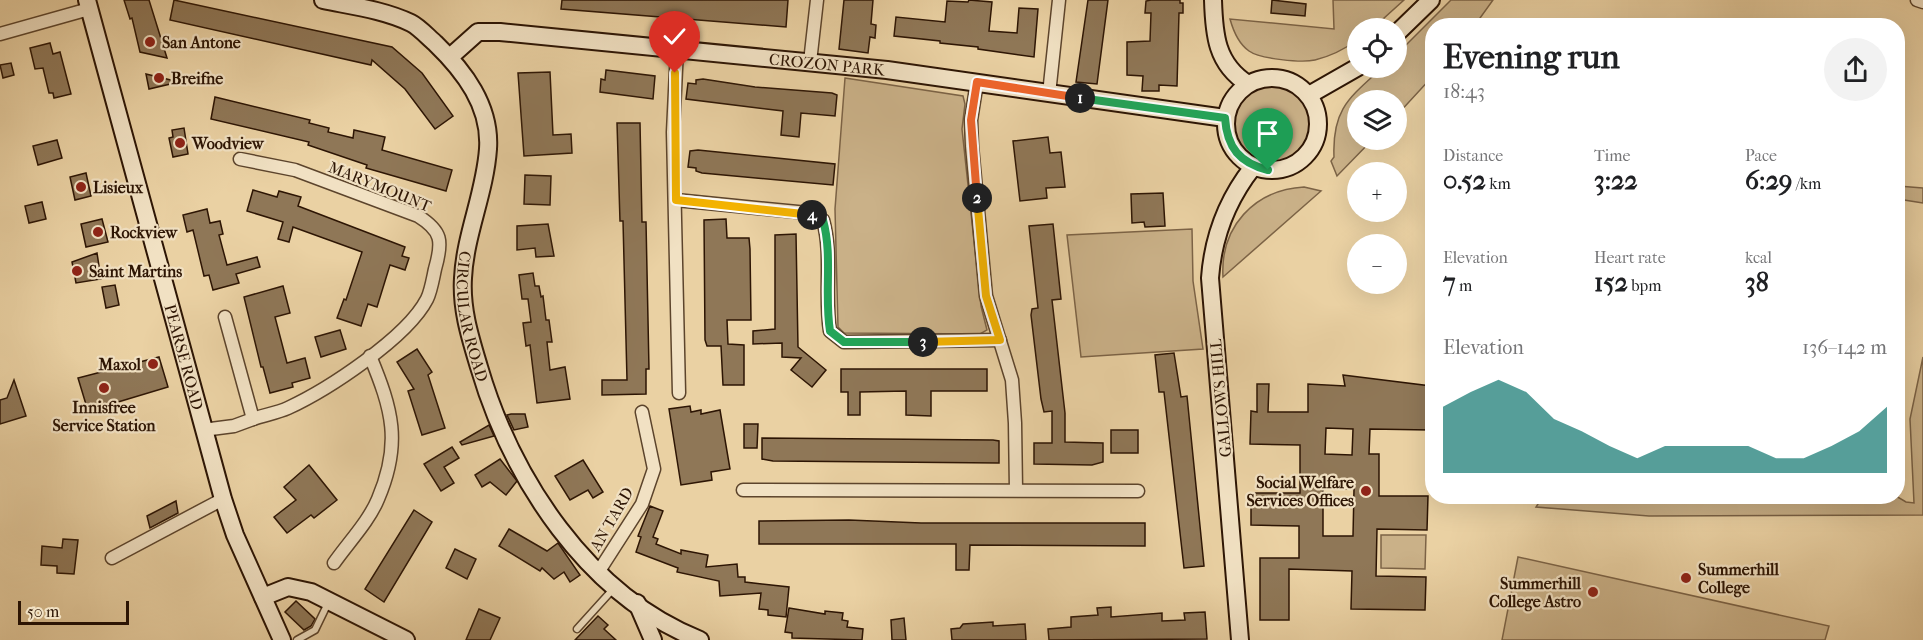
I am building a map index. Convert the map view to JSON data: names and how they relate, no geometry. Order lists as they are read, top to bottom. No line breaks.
{"streets":{"street":["CROZON PARK","MARYMOUNT","CIRCULAR ROAD","PEARSE ROAD","GALLOWS HILL","AN TARD"]},"crossings":[["CROZON PARK","CIRCULAR ROAD"],["CROZON PARK","GALLOWS HILL"],["MARYMOUNT","PEARSE ROAD"],["CIRCULAR ROAD","AN TARD"]],"places":["San Antone","Breifne","Woodview","Lisieux","Rockview","Saint Martins","Maxol","Innisfree Service Station","Social Welfare Services Offices","Summerhill College","Summerhill College Astro"],"scale_bar":"50 m","page":{"map_buttons":["+","−"],"heading":["Evening run","18:43"],"pins":["1","2","4","3"],"stats":[["Distance","0.52 km"],["Time","3:22"],["Pace","6:29 /km"],["Elevation","7 m"],["Heart rate","152 bpm"],["kcal","38"]],"chart":["Elevation","136–142 m"],"scale":"50 m"}}
